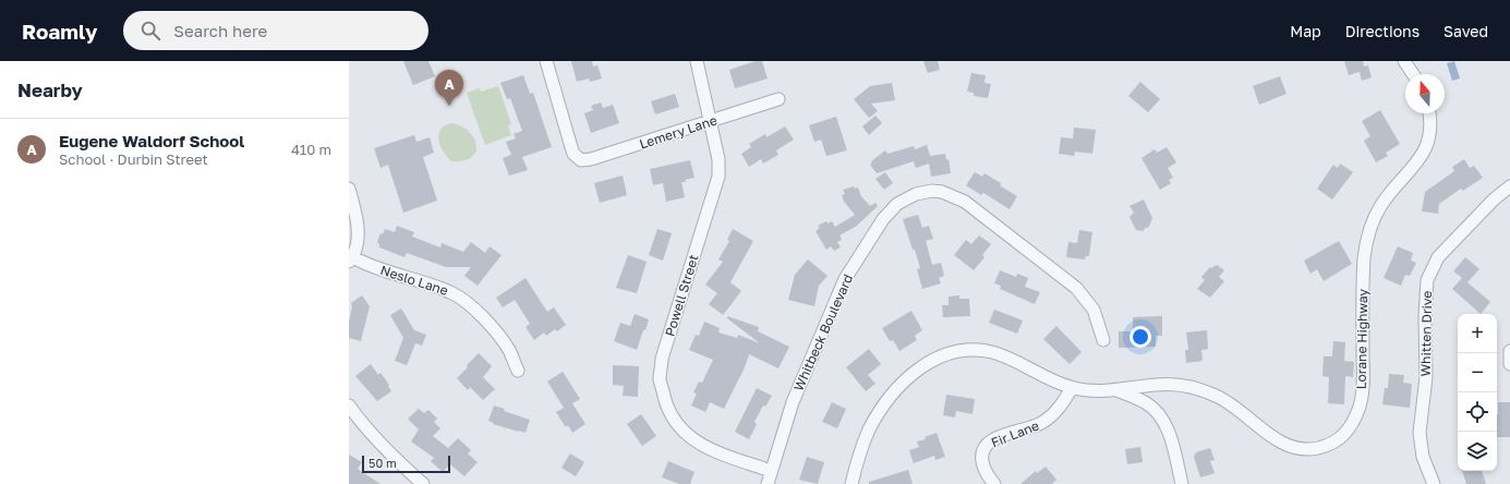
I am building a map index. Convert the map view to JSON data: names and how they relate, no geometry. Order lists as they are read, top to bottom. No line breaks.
{"streets":{"street":["Lemery Lane","Neslo Lane","Powell Street","Whitbeck Boulevard","Whitten Drive","Lorane Highway","Fir Lane"]},"crossings":[["Lemery Lane","Powell Street"],["Powell Street","Whitbeck Boulevard"],["Lorane Highway","Fir Lane"]],"scale_bar":"50 m","north":"top","page":{"header":"Roamly","search":"Search here","nav":["Map","Directions","Saved"],"heading":"Nearby","pins":"A","list":[{"mark":"A","name":"Eugene Waldorf School","note":"School · Durbin Street","value":"410 m"}],"map_buttons":["+","−"],"scale":"50 m"}}
